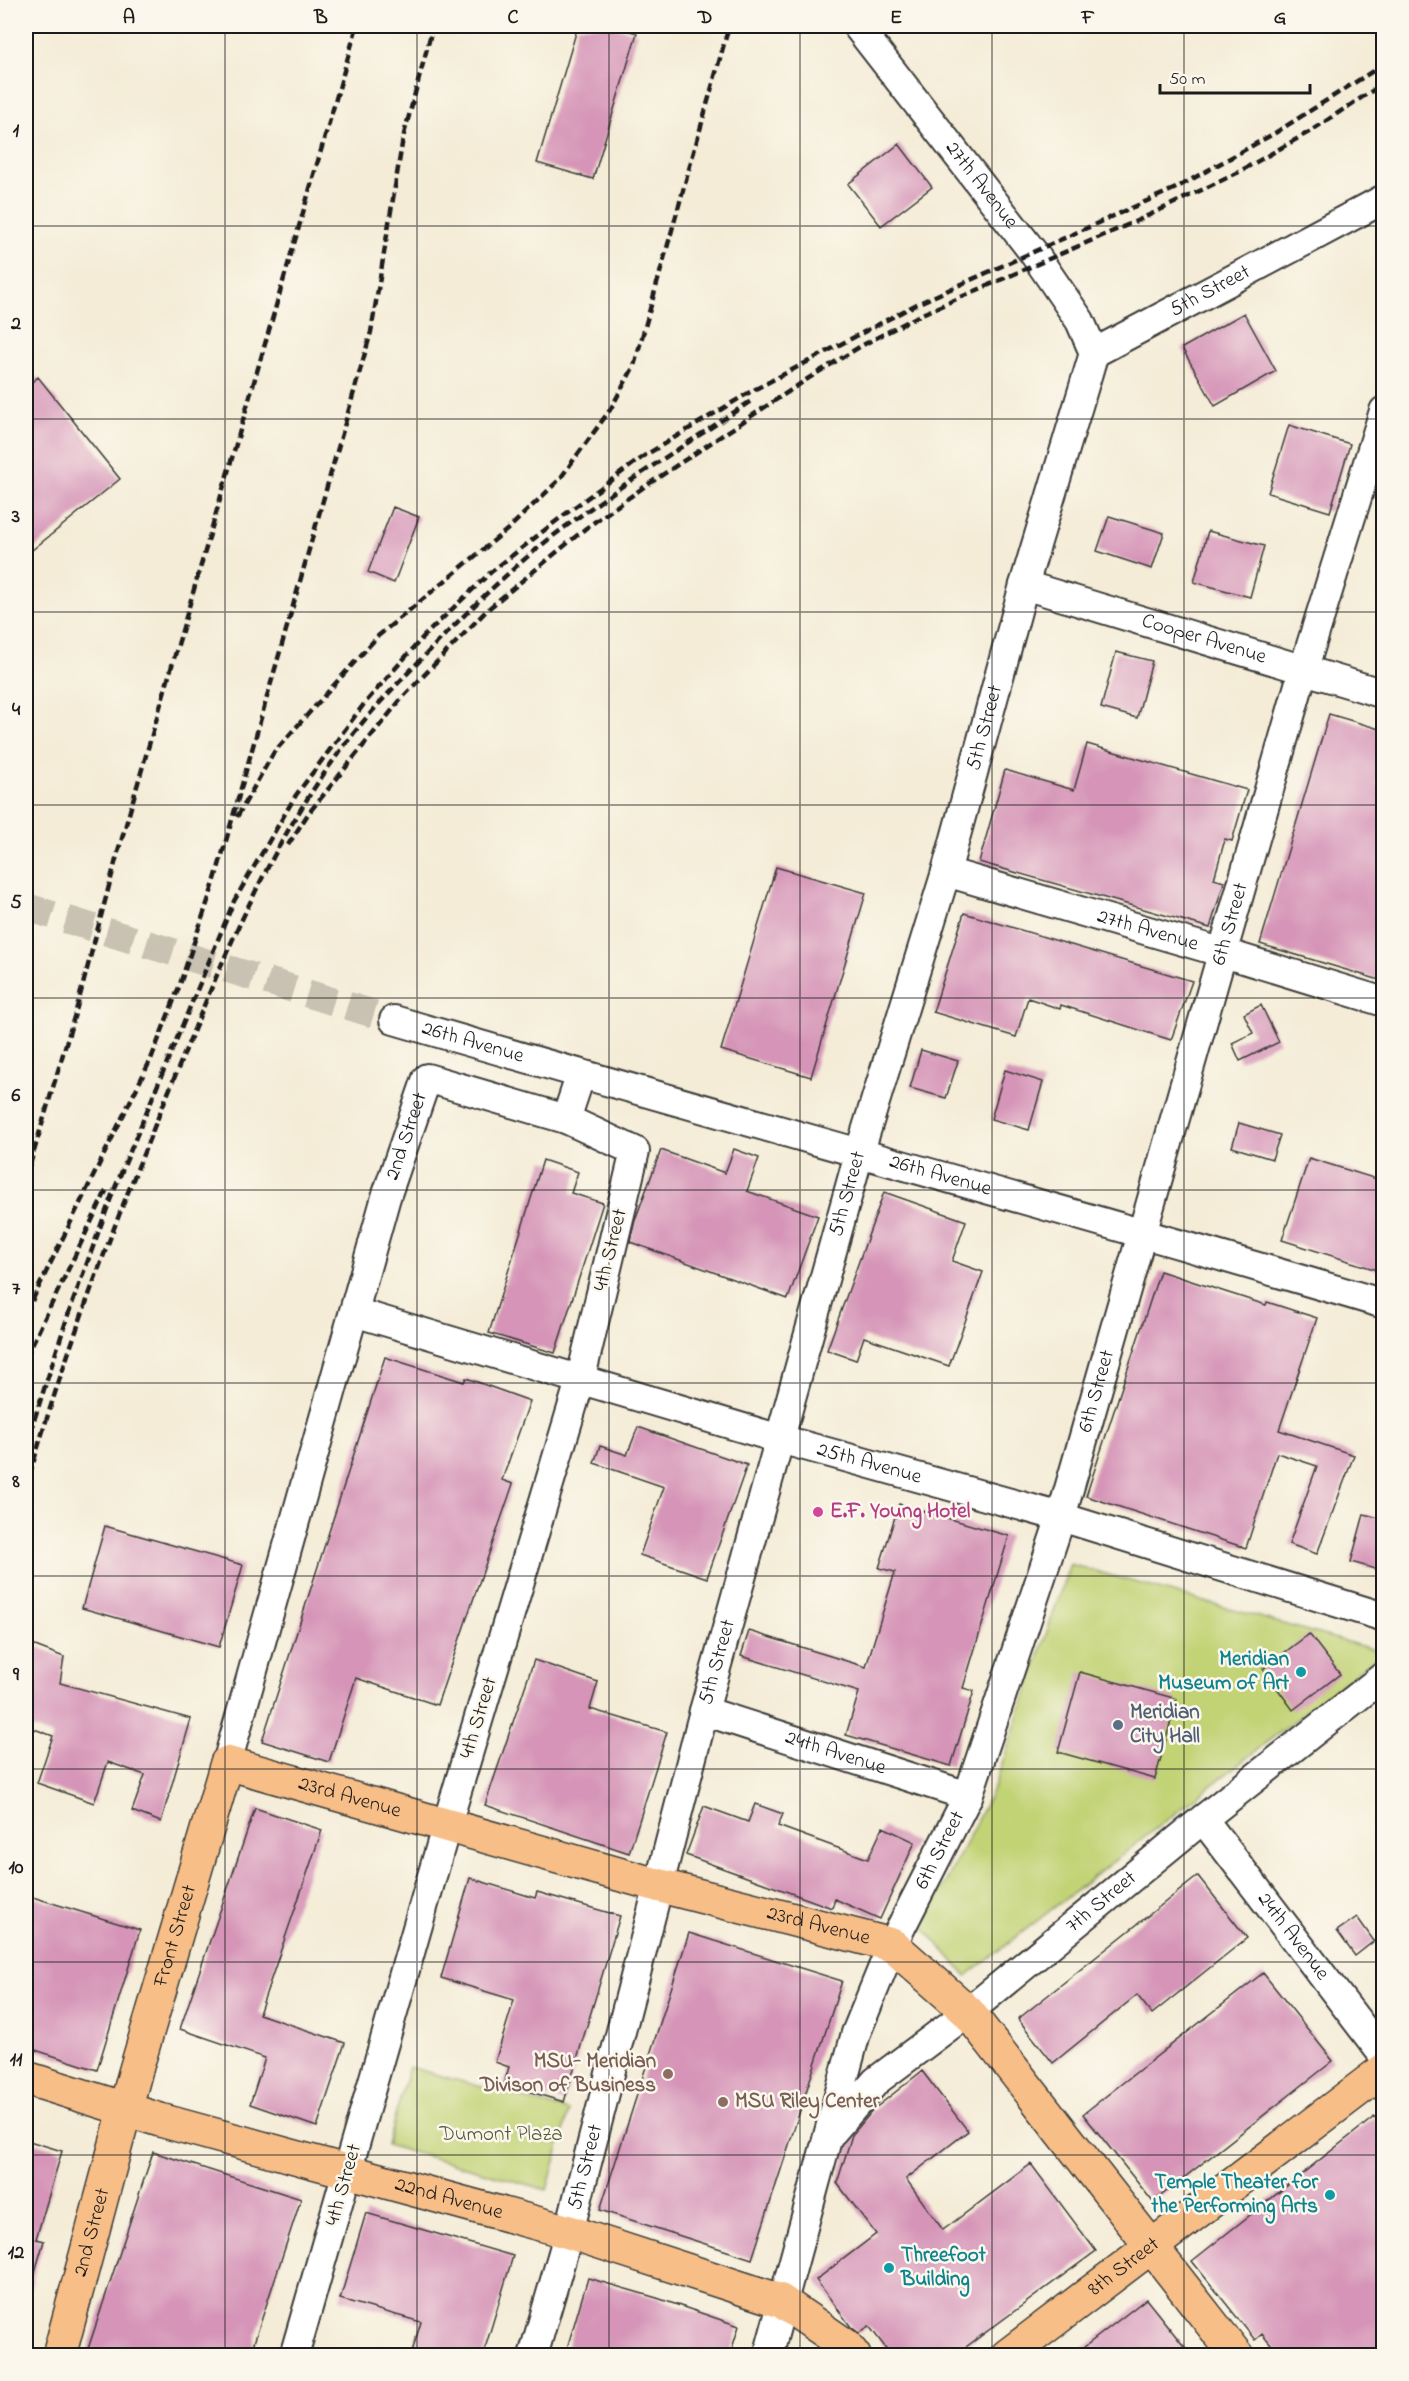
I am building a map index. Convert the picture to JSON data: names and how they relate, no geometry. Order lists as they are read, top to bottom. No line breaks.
{"streets":{"main road":["2nd Street","23rd Avenue","Front Street","22nd Avenue","8th Street"],"street":["27th Avenue","5th Street","Cooper Avenue","6th Street","26th Avenue","4th Street","25th Avenue","24th Avenue","7th Street"]},"crossings":[["27th Avenue","5th Street"],["27th Avenue","6th Street"],["5th Street","Cooper Avenue"],["5th Street","26th Avenue"],["5th Street","25th Avenue"],["5th Street","24th Avenue"],["5th Street","23rd Avenue"],["5th Street","22nd Avenue"],["Cooper Avenue","6th Street"],["6th Street","26th Avenue"],["6th Street","25th Avenue"],["6th Street","24th Avenue"],["6th Street","23rd Avenue"],["6th Street","7th Street"],["6th Street","22nd Avenue"],["2nd Street","4th Street"],["2nd Street","25th Avenue"],["2nd Street","Front Street"],["2nd Street","22nd Avenue"],["4th Street","25th Avenue"],["4th Street","23rd Avenue"],["4th Street","22nd Avenue"],["24th Avenue","7th Street"],["23rd Avenue","7th Street"],["23rd Avenue","Front Street"],["23rd Avenue","8th Street"],["Front Street","22nd Avenue"]],"parks":["Dumont Plaza"],"places":["E.F. Young Hotel","Meridian Museum of Art","Meridian City Hall","MSU- Meridian Divison of Business","MSU Riley Center","Temple Theater for the Performing Arts","Threefoot Building"],"scale_bar":"50 m","grid":{"columns":["A","B","C","D","E","F","G"],"rows":["1","2","3","4","5","6","7","8","9","10","11","12"]}}
